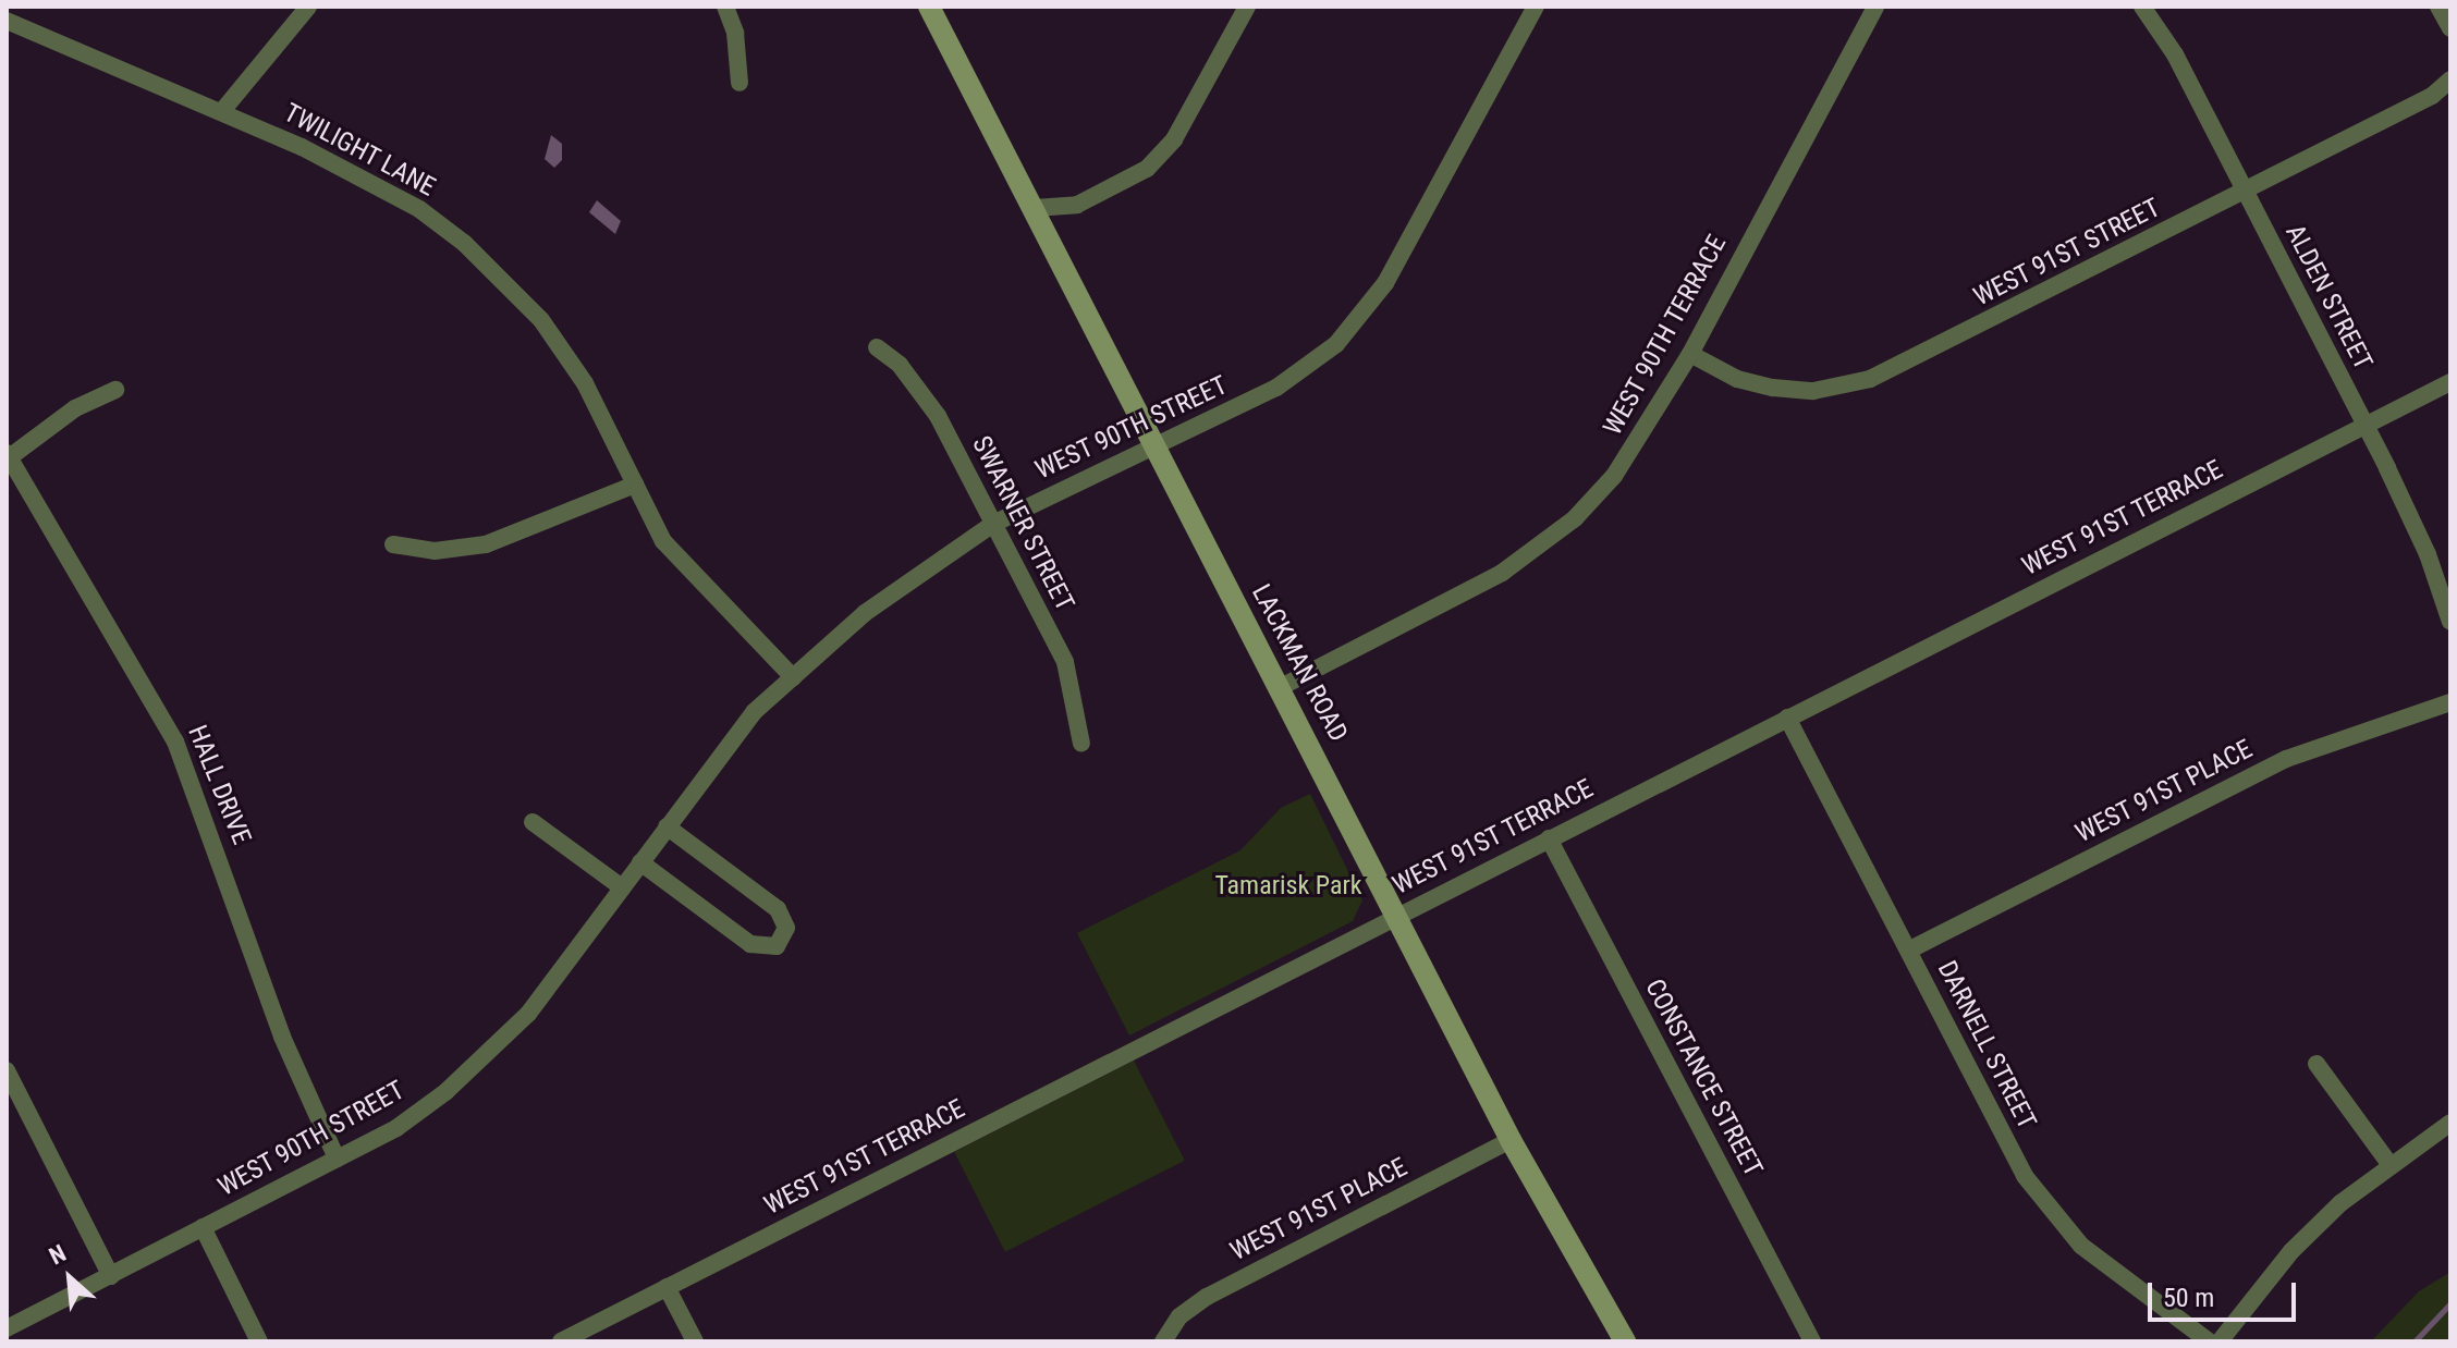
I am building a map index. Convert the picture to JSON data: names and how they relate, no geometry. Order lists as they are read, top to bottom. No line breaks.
{"streets":{"main road":["LACKMAN ROAD"],"street":["TWILIGHT LANE","WEST 91ST STREET","ALDEN STREET","WEST 90TH TERRACE","WEST 90TH STREET","WEST 91ST TERRACE","SWARNER STREET","HALL DRIVE","WEST 91ST PLACE","DARNELL STREET","CONSTANCE STREET"]},"crossings":[["TWILIGHT LANE","WEST 90TH STREET"],["WEST 91ST STREET","ALDEN STREET"],["WEST 91ST STREET","WEST 90TH TERRACE"],["ALDEN STREET","WEST 91ST TERRACE"],["WEST 90TH TERRACE","LACKMAN ROAD"],["WEST 90TH STREET","SWARNER STREET"],["WEST 90TH STREET","LACKMAN ROAD"],["WEST 90TH STREET","HALL DRIVE"],["WEST 91ST TERRACE","LACKMAN ROAD"],["WEST 91ST TERRACE","DARNELL STREET"],["WEST 91ST TERRACE","CONSTANCE STREET"],["LACKMAN ROAD","WEST 91ST PLACE"],["WEST 91ST PLACE","DARNELL STREET"]],"parks":["Tamarisk Park"],"scale_bar":"50 m","north":"top left"}
